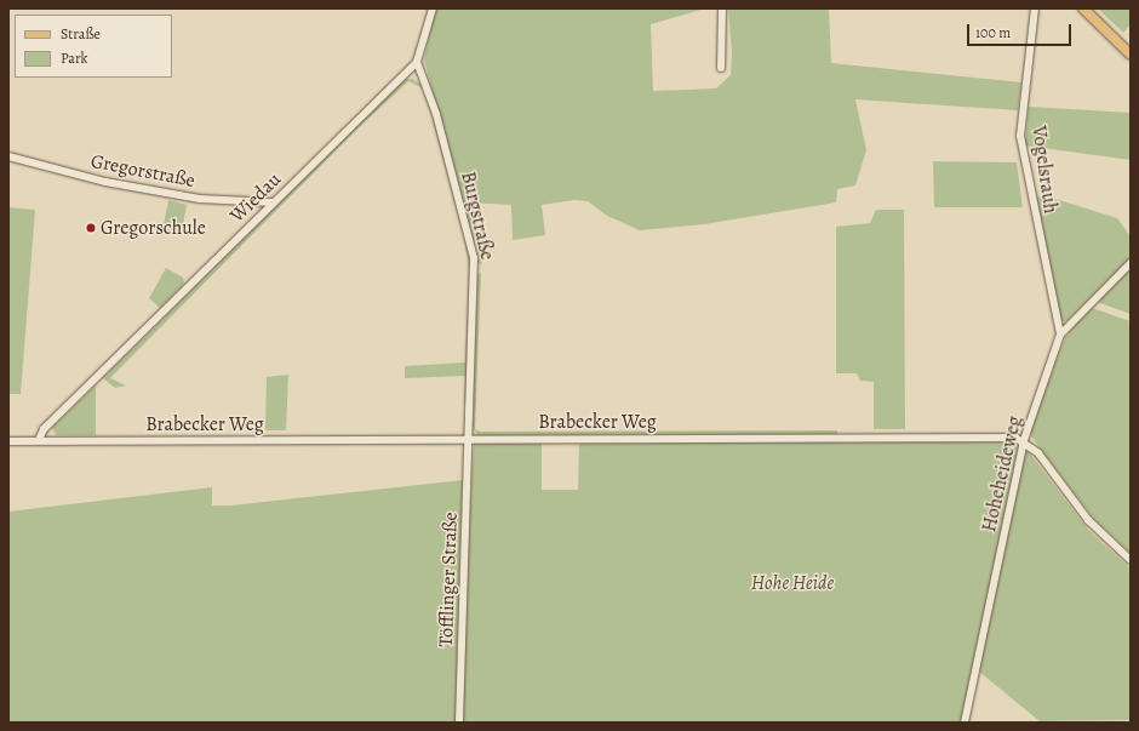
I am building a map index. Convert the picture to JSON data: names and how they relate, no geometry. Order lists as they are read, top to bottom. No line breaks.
{"streets":{"street":["Vogelsrauh","Gregorstraße","Wiedau","Burgstraße","Brabecker Weg","Hoheheideweg","Töfflinger Straße"]},"crossings":[["Vogelsrauh","Hoheheideweg"],["Gregorstraße","Wiedau"],["Wiedau","Burgstraße"],["Wiedau","Brabecker Weg"],["Burgstraße","Brabecker Weg"],["Burgstraße","Töfflinger Straße"],["Brabecker Weg","Hoheheideweg"],["Brabecker Weg","Töfflinger Straße"]],"parks":["Hohe Heide"],"places":["Gregorschule"],"legend":["Straße","Park"],"scale_bar":"100 m"}
